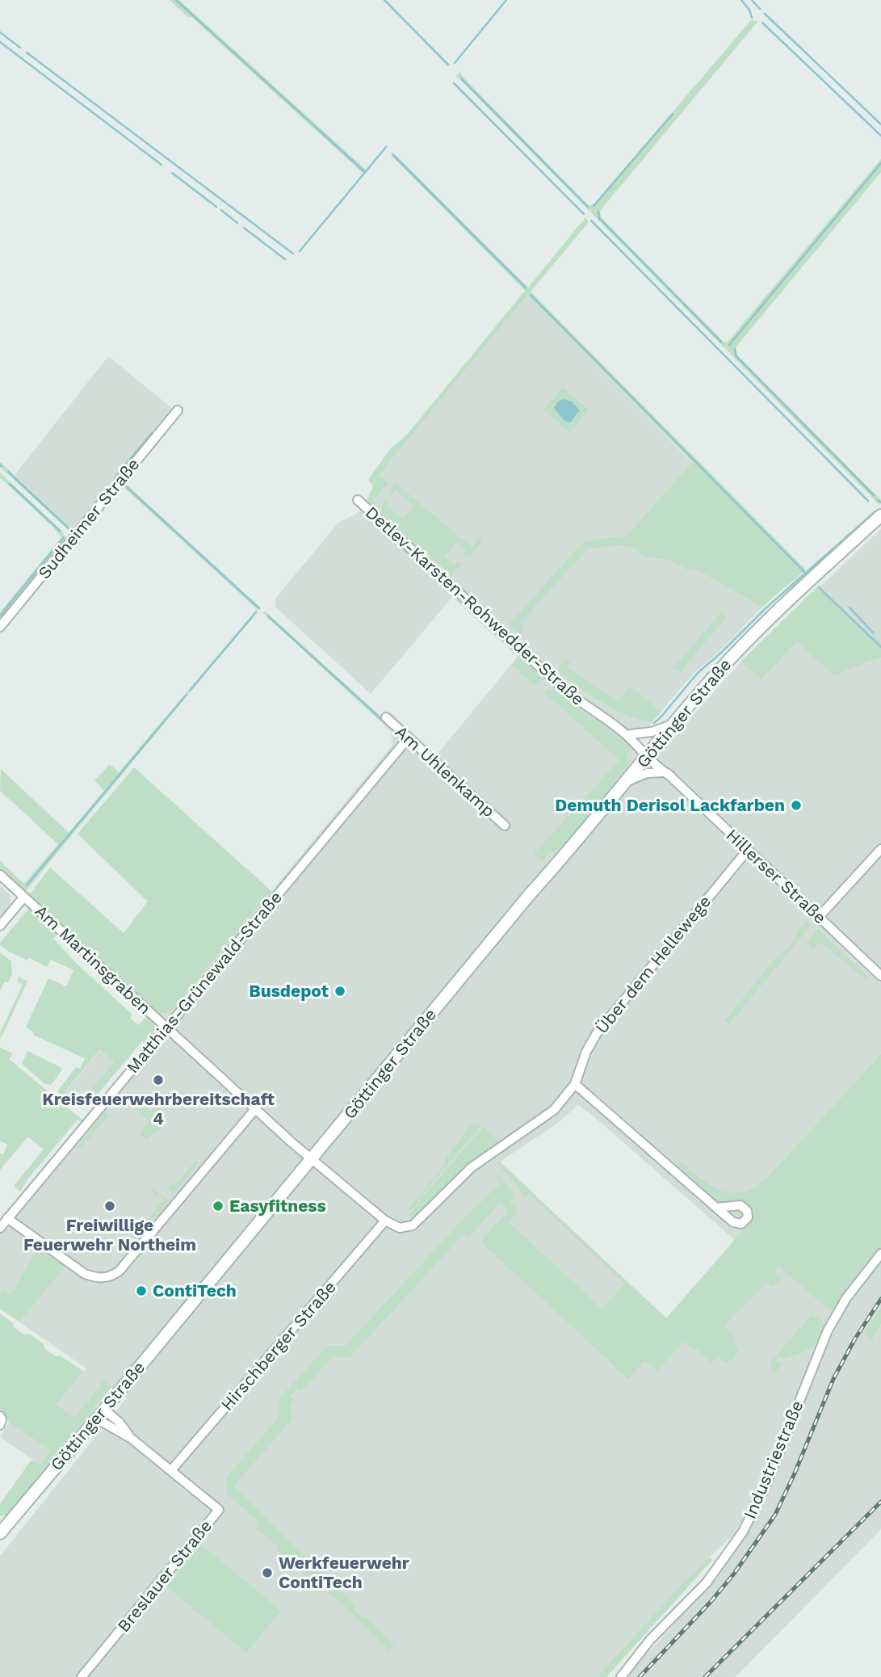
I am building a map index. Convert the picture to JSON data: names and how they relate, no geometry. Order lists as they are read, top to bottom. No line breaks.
{"streets":{"main road":["Göttinger Straße"],"street":["Sudheimer Straße","Detlev-Karsten-Rohwedder-Straße","Am Uhlenkamp","Hillerser Straße","Am Martinsgraben","Über dem Hellewege","Matthias-Grünewald-Straße","Hirschberger Straße","Industriestraße","Breslauer Straße"]},"crossings":[["Detlev-Karsten-Rohwedder-Straße","Göttinger Straße"],["Detlev-Karsten-Rohwedder-Straße","Hillerser Straße"],["Göttinger Straße","Hillerser Straße"],["Göttinger Straße","Am Martinsgraben"],["Göttinger Straße","Über dem Hellewege"],["Göttinger Straße","Breslauer Straße"],["Am Uhlenkamp","Matthias-Grünewald-Straße"],["Hillerser Straße","Über dem Hellewege"],["Am Martinsgraben","Über dem Hellewege"],["Am Martinsgraben","Matthias-Grünewald-Straße"],["Über dem Hellewege","Hirschberger Straße"],["Hirschberger Straße","Breslauer Straße"]],"places":["Demuth Derisol Lackfarben","Busdepot","Kreisfeuerwehrbereitschaft 4","Freiwillige Feuerwehr Northeim","Easyfitness","ContiTech","Werkfeuerwehr ContiTech"]}
